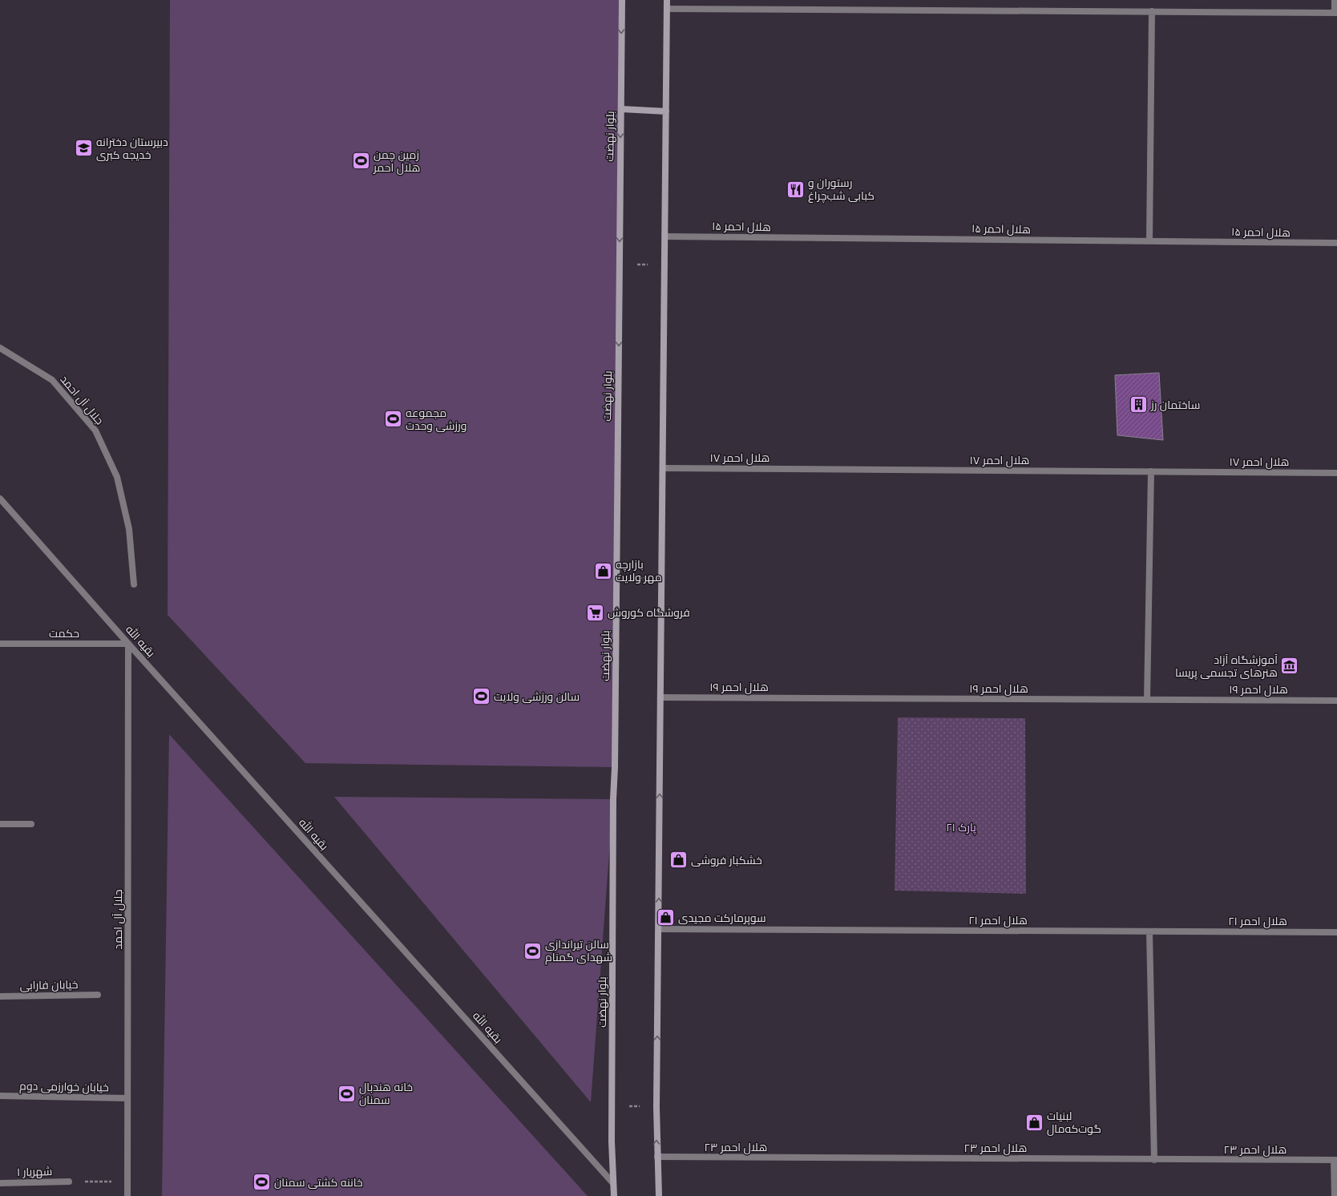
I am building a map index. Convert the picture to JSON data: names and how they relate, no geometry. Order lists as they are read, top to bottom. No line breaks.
{"streets":{"main road":["بلوار نهضت"],"street":["هلال احمر ۱۵","جلال آل احمد","هلال احمر ۱۷","حکمت","بقیه الله","هلال احمر ۱۹","هلال احمر ۲۱","خیابان فارابی","خیابان خوارزمی دوم","هلال احمر ۲۳","شهریار ۱"]},"crossings":[["بلوار نهضت","بقیه الله"],["جلال آل احمد","حکمت"],["جلال آل احمد","بقیه الله"],["جلال آل احمد","خیابان خوارزمی دوم"],["حکمت","بقیه الله"]],"parks":["پارک ۲۱"],"places":{"school or university":["دبیرستان دخترانه خدیجه کبری"],"sports":["زمین چمن هلال احمر","مجموعه ورزشی وحدت","سالن ورزشی ولایت","سالن تیراندازی شهدای گمنام","خانه هندبال سمنان","خاننه کشتی سمنان"],"restaurant":["رستوران و کبابی شب‌چراغ"],"building":["ساختمان رز"],"shop":["بازارچه مهر ولایت","خشکبار فروشی","سوپرمارکت مجیدی","لبنیات گوت‌که‌مال"],"supermarket":["فروشگاه کوروش"],"museum":["آموزشگاه آزاد هنرهای تجسمی پریسا"]}}
